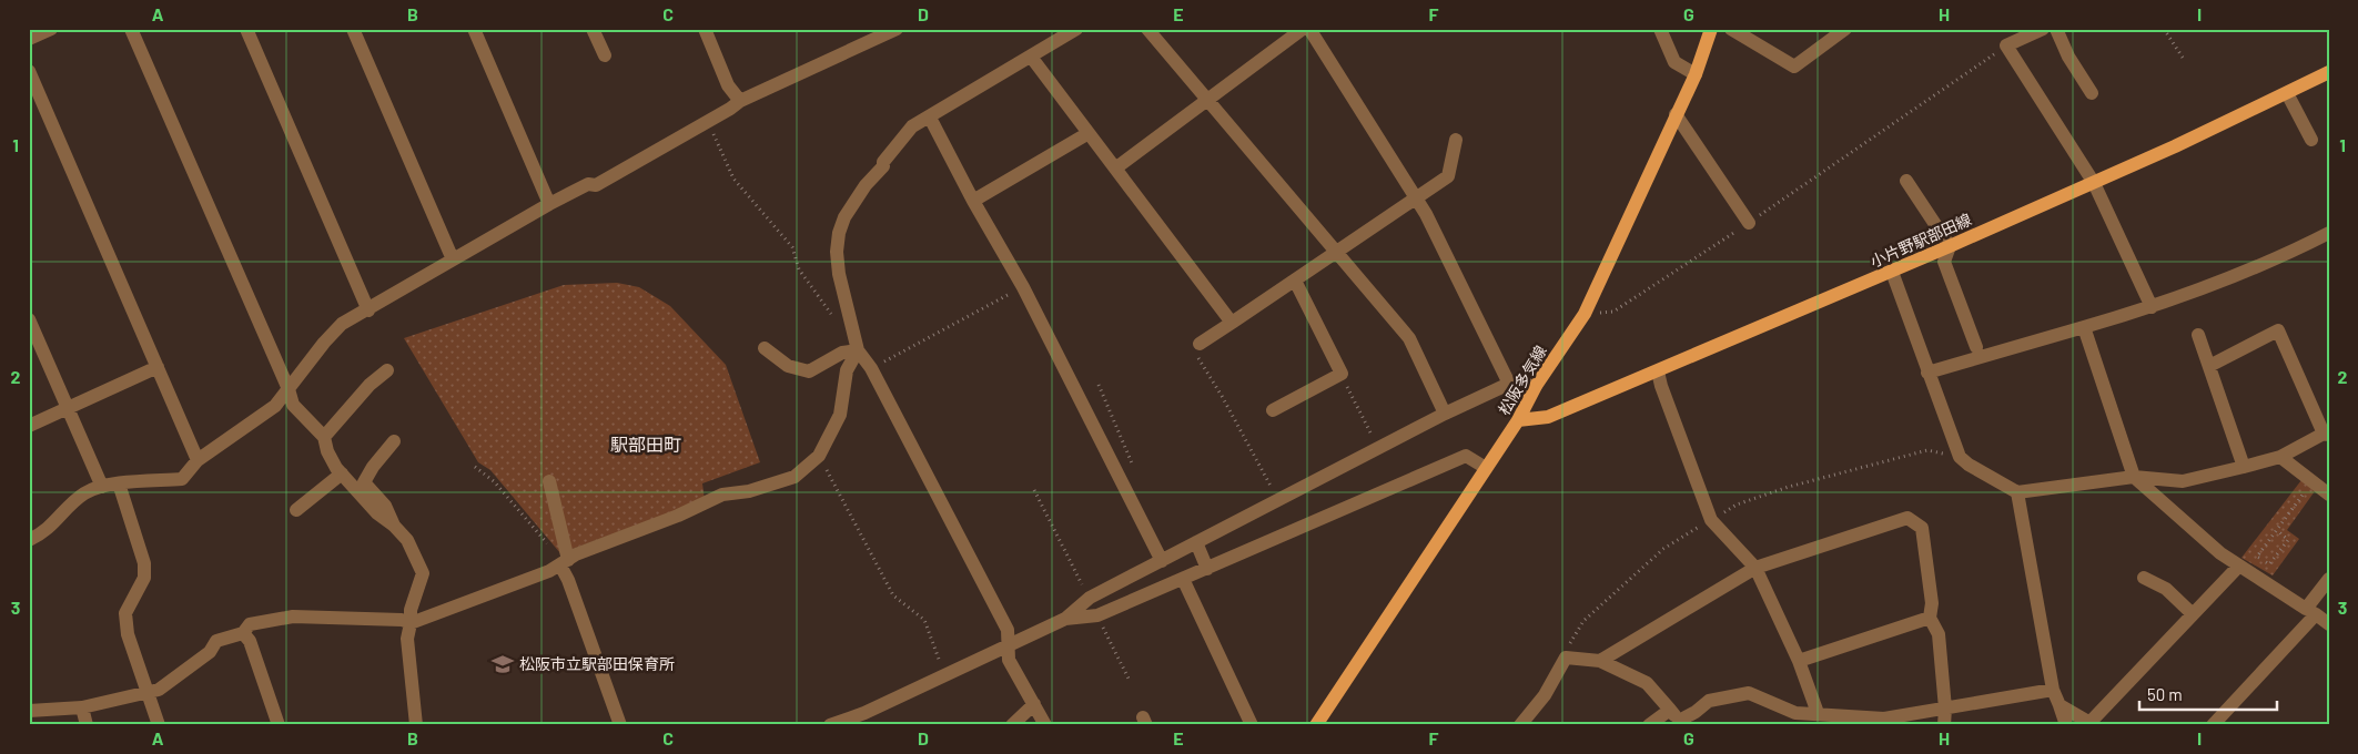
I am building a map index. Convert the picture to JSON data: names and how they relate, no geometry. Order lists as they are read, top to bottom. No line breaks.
{"streets":{"main road":["小片野駅部田線","松阪多気線"]},"crossings":[["小片野駅部田線","松阪多気線"]],"districts":["駅部田町"],"places":{"school or university":["松阪市立駅部田保育所"]},"scale_bar":"50 m","grid":{"columns":["A","B","C","D","E","F","G","H","I"],"rows":["1","2","3"]}}
